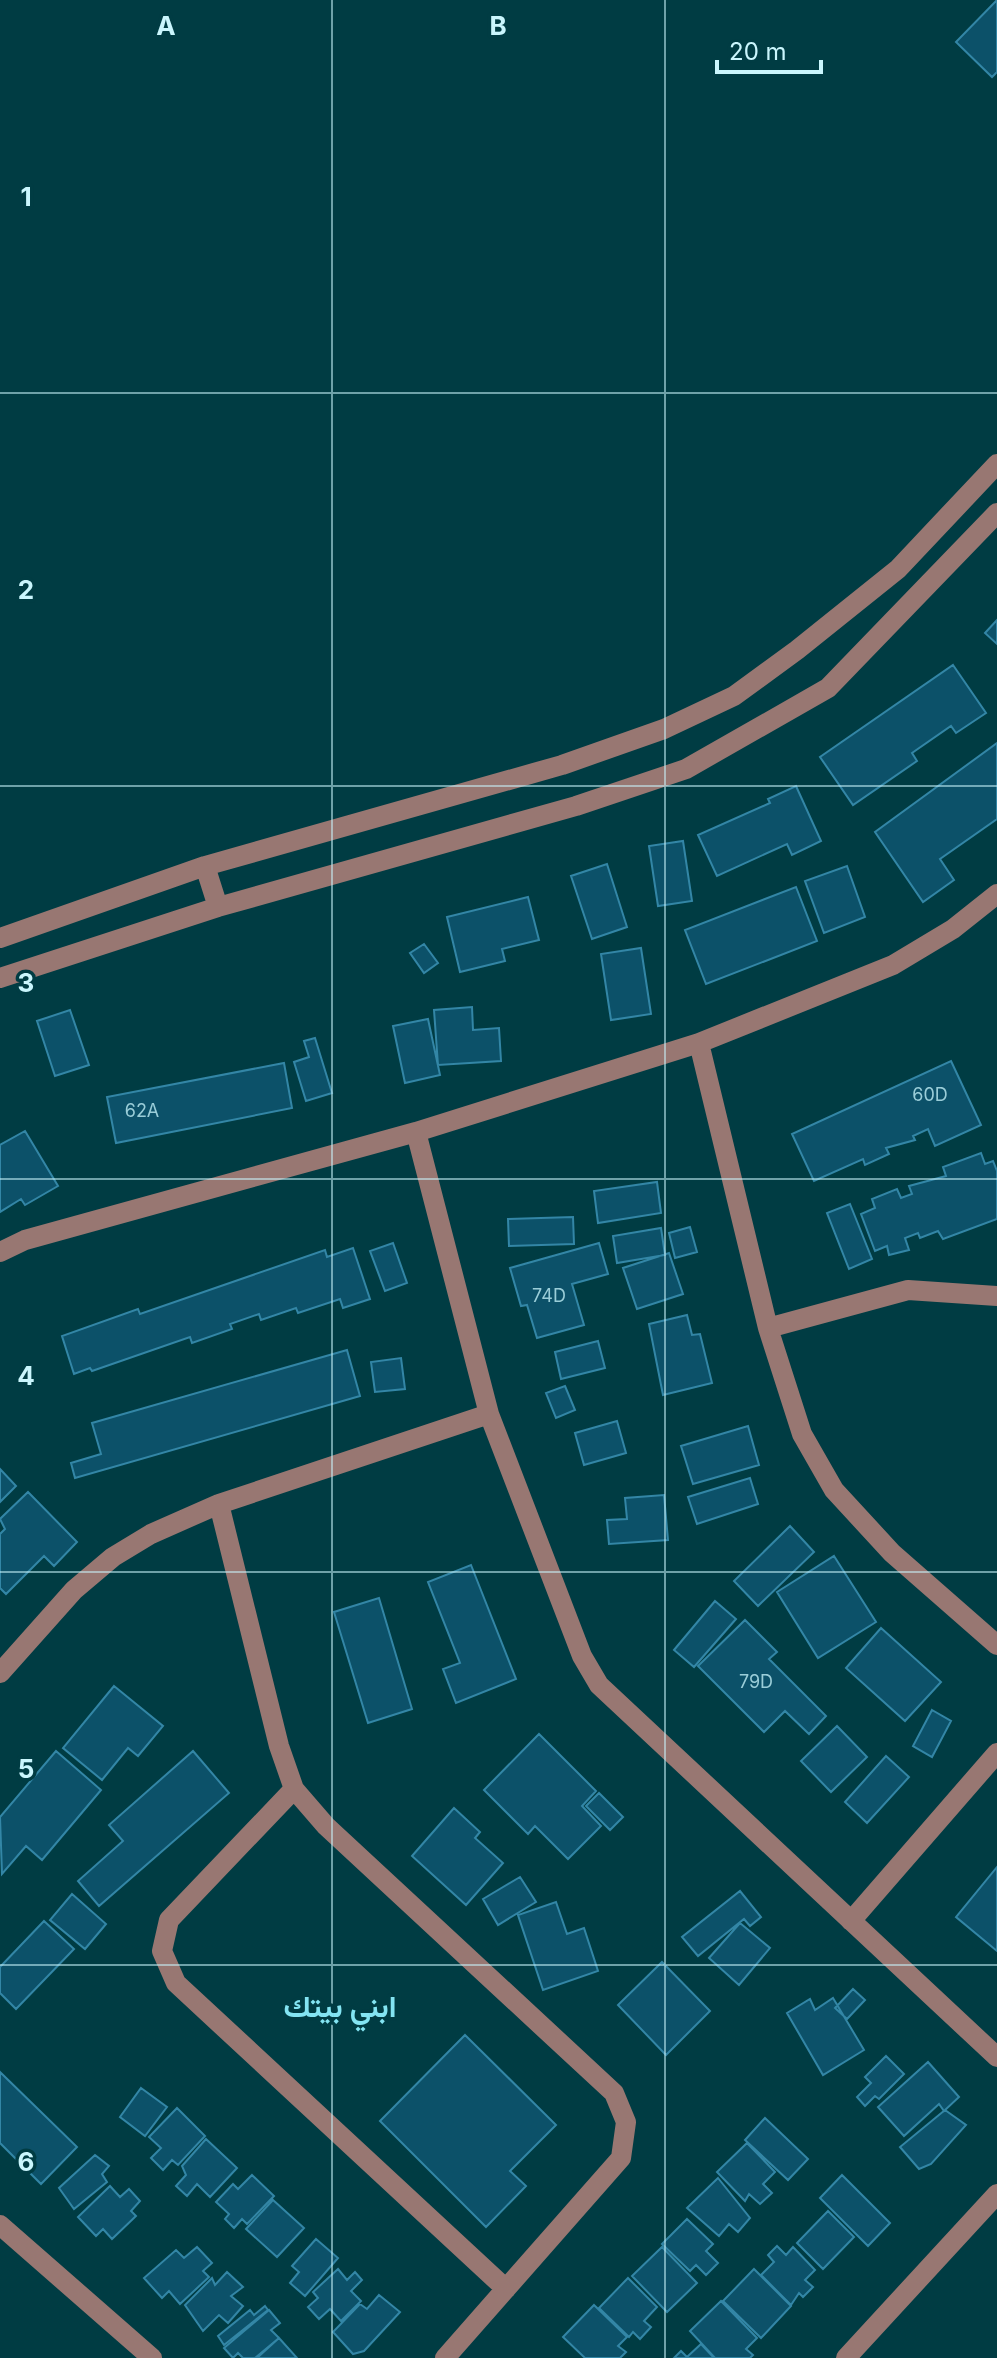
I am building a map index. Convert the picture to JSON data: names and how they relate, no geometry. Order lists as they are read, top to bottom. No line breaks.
{"districts":["ابني بيتك"],"house_numbers":["60D","62A","74D","79D"],"scale_bar":"20 m","grid":{"columns":["A","B"],"rows":["1","2","3","4","5","6"]}}
